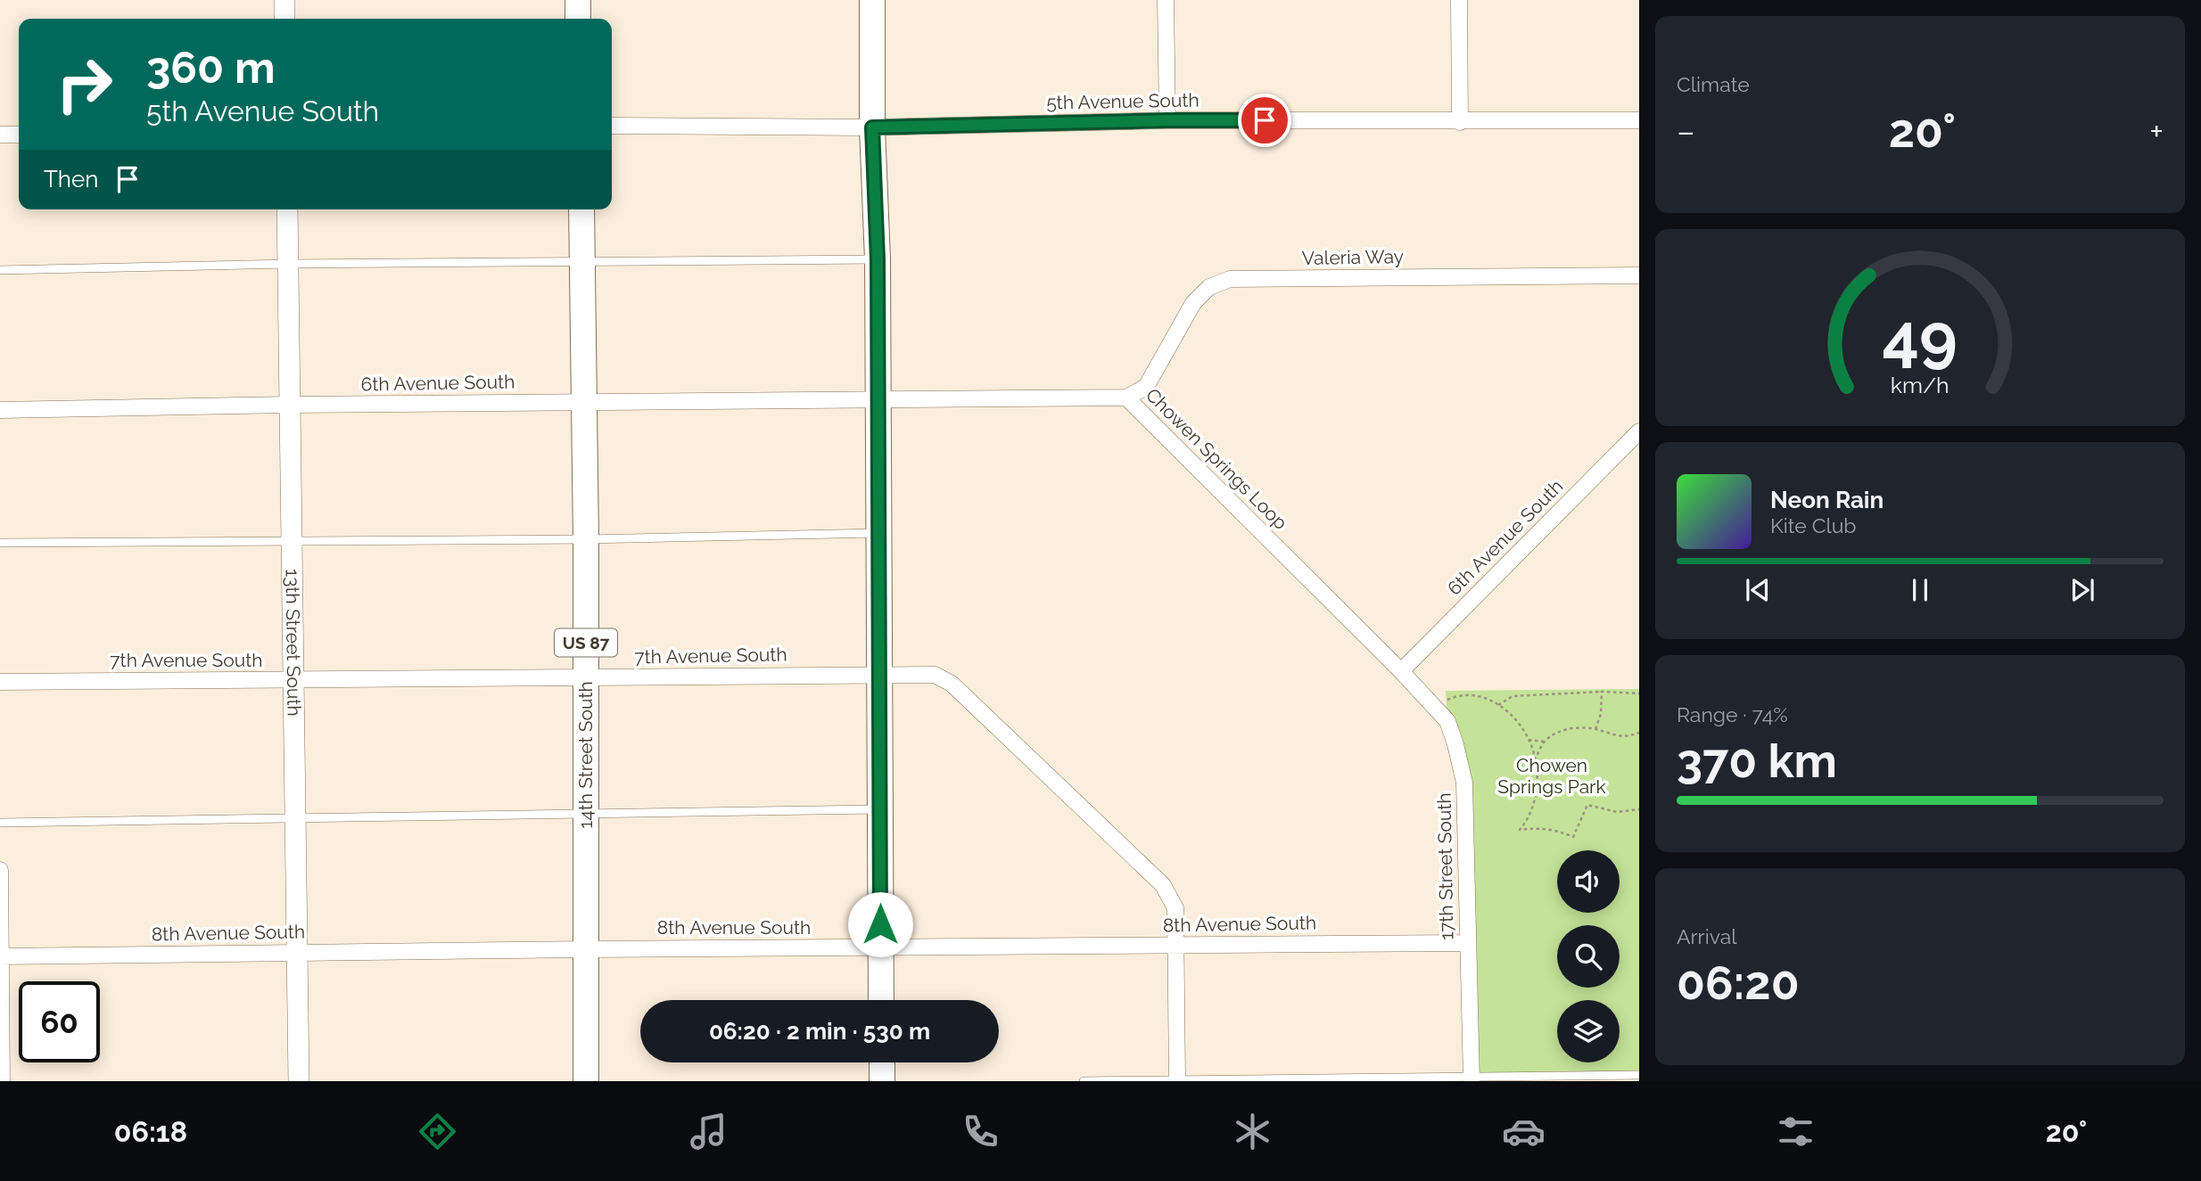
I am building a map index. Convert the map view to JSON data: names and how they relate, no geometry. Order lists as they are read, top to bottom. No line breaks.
{"streets":{"main road":["US 87","14th Street South"],"street":["5th Avenue South","Valeria Way","6th Avenue South","Chowen Springs Loop","13th Street South","7th Avenue South","17th Street South","8th Avenue South"]},"crossings":[["Valeria Way","Chowen Springs Loop"],["6th Avenue South","Chowen Springs Loop"],["6th Avenue South","13th Street South"],["6th Avenue South","14th Street South"],["6th Avenue South","17th Street South"],["Chowen Springs Loop","17th Street South"],["13th Street South","7th Avenue South"],["13th Street South","8th Avenue South"],["7th Avenue South","14th Street South"],["7th Avenue South","8th Avenue South"],["14th Street South","8th Avenue South"],["17th Street South","8th Avenue South"]],"parks":["Chowen Springs Park"],"page":{"tile":["Climate",["Range · 74%","370 km"],["Arrival","06:20"]],"turn":["360 m","5th Avenue South"],"heat":["−","20°","+"],"then":"Then","song":["Neon Rain","Kite Club"],"limit":"60","trip":"06:20 · 2 min · 530 m","tabs":["06:18","20°"],"gauge":["49","km/h"]}}
